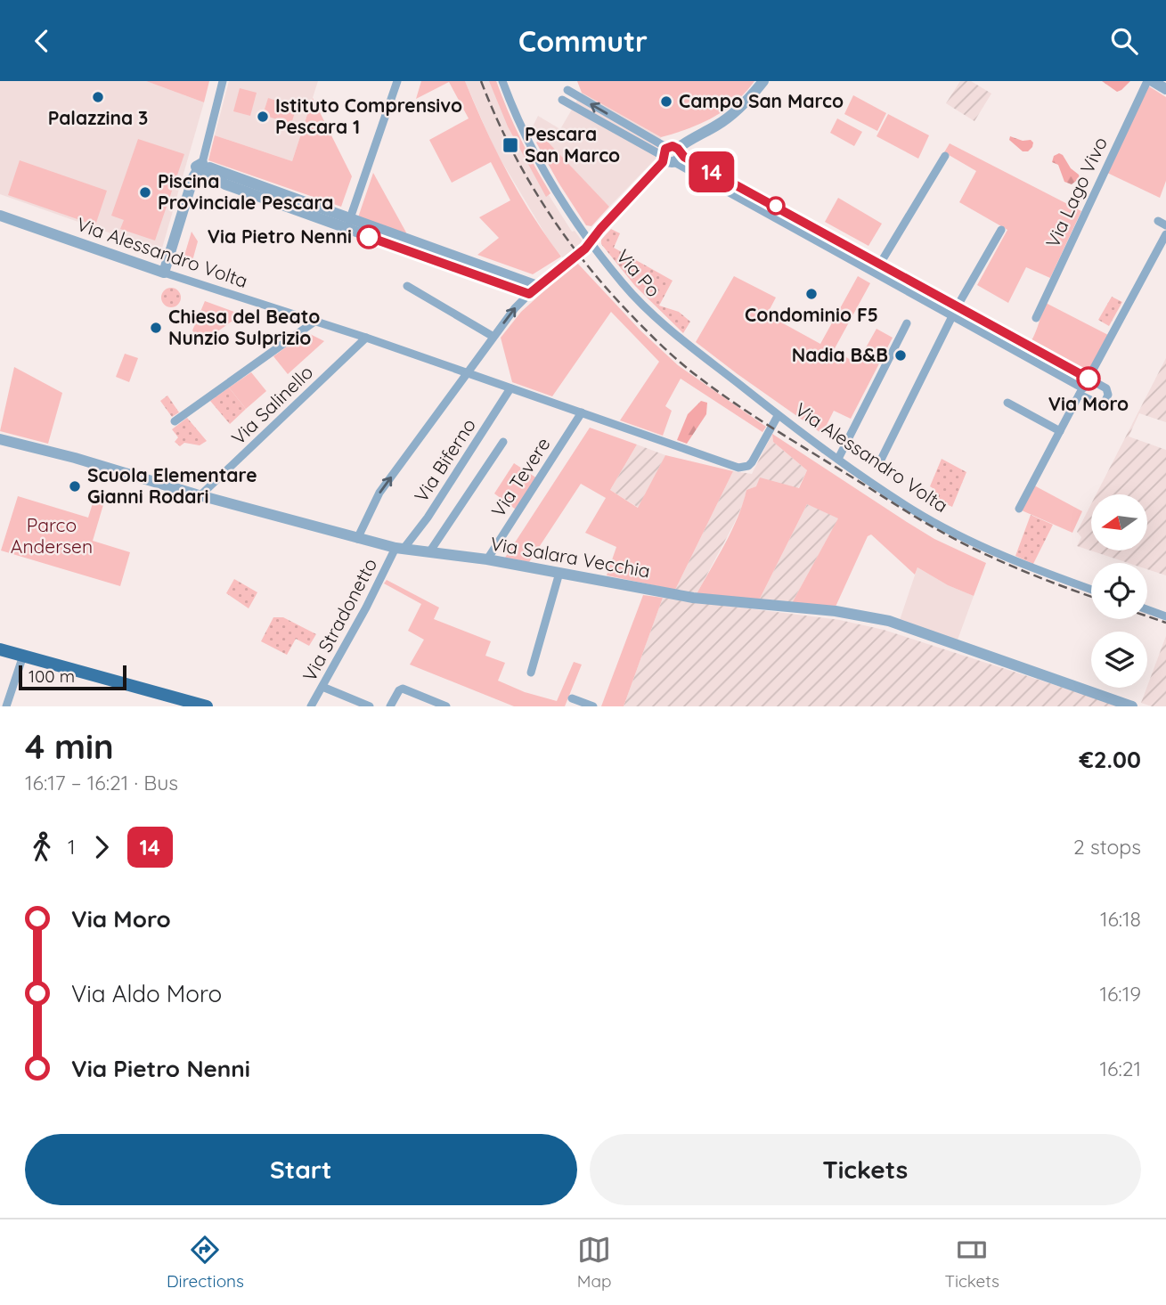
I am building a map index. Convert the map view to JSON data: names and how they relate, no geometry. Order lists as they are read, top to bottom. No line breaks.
{"streets":{"street":["Via Lago Vivo","Via Alessandro Volta","Via Po","Via Salinello","Via Biferno","Via Tevere","Via Salara Vecchia","Via Stradonetto"]},"crossings":[["Via Alessandro Volta","Via Po"],["Via Alessandro Volta","Via Salinello"],["Via Alessandro Volta","Via Biferno"],["Via Alessandro Volta","Via Tevere"],["Via Salinello","Via Salara Vecchia"],["Via Biferno","Via Salara Vecchia"],["Via Biferno","Via Stradonetto"],["Via Tevere","Via Salara Vecchia"],["Via Salara Vecchia","Via Stradonetto"]],"parks":["Parco Andersen"],"places":{"other":["Palazzina 3","Campo San Marco","Istituto Comprensivo Pescara 1","Piscina Provinciale Pescara","Via Pietro Nenni","Condominio F5","Chiesa del Beato Nunzio Sulprizio","Nadia B&B","Via Moro","Scuola Elementare Gianni Rodari"],"transit":["Pescara San Marco"]},"lines":["bus line 14"],"scale_bar":"100 m","north":"left","page":{"header":"Commutr","on_map":"14","scale":"100 m","heading":["4 min","16:17 – 16:21 · Bus","€2.00"],"legs":["1","14","2 stops"],"list":[{"name":"Via Moro","value":"16:18"},{"name":"Via Aldo Moro","value":"16:19"},{"name":"Via Pietro Nenni","value":"16:21"}],"buttons":["Start","Tickets"],"tabs":["Directions","Map","Tickets"]}}
